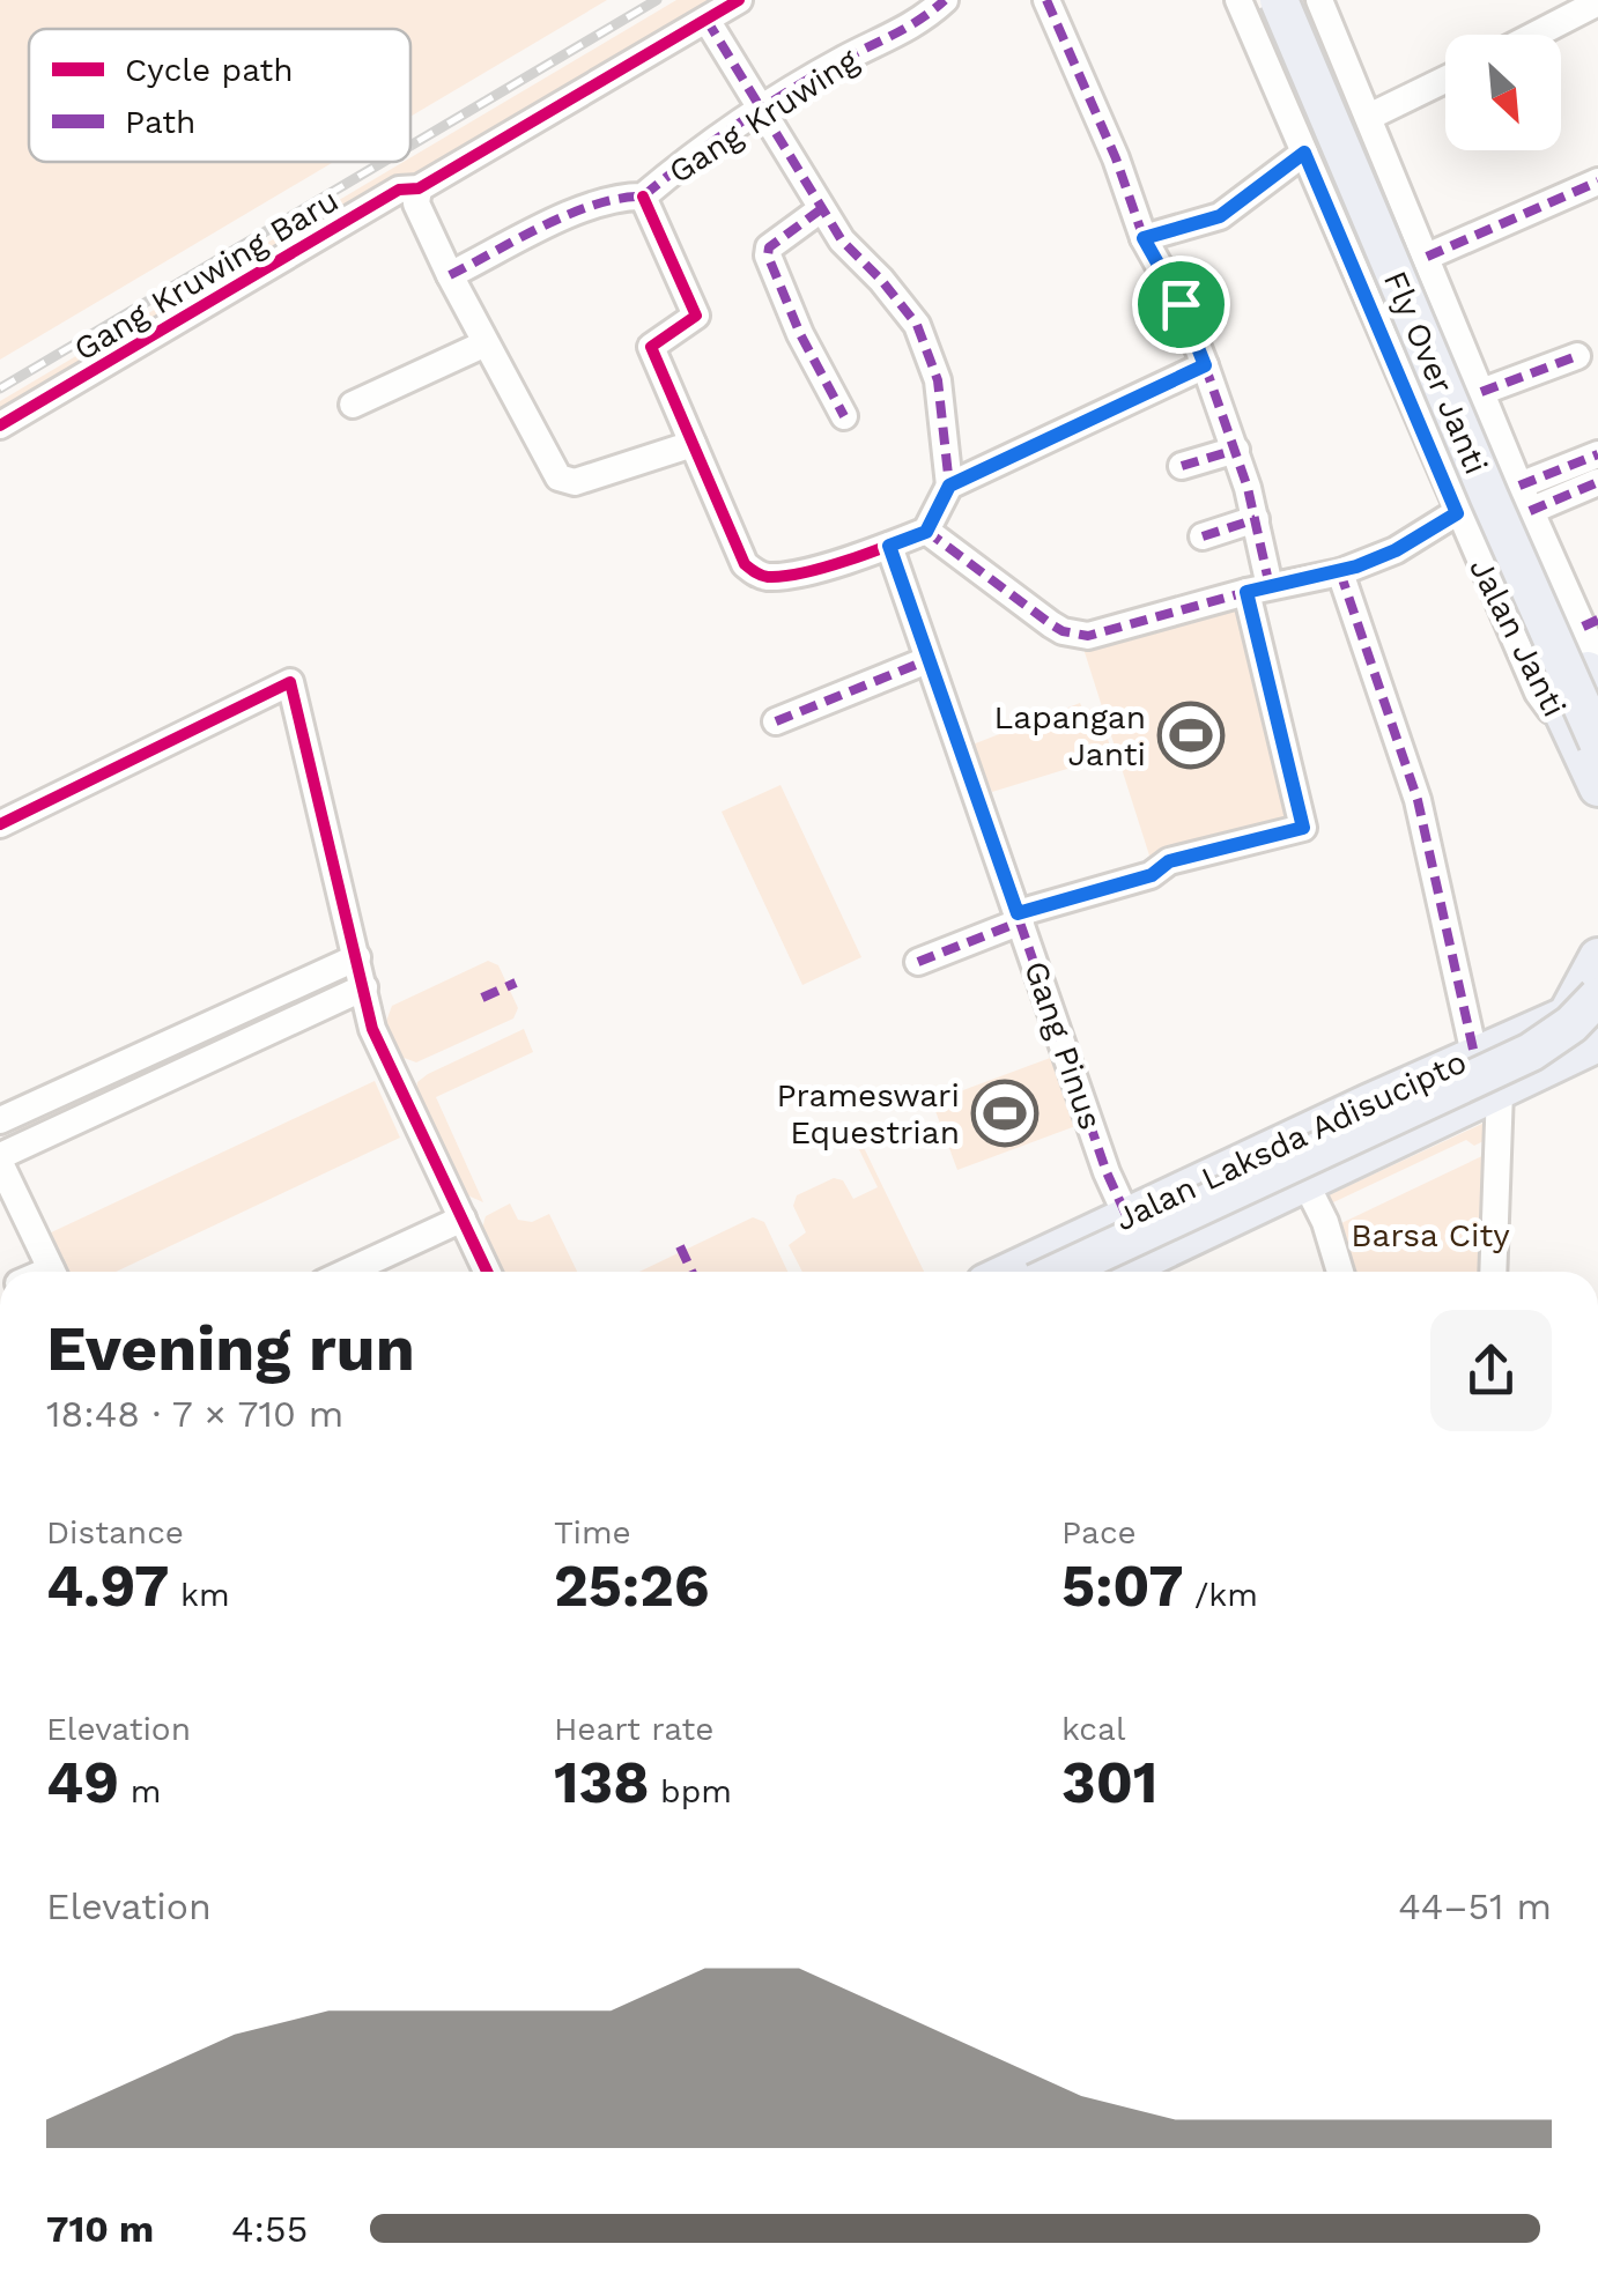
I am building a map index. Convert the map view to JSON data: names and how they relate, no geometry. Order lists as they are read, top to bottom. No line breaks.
{"streets":{"highway":["Fly Over Janti","Jalan Laksda Adisucipto"],"street":["Gang Kruwing","Gang Kruwing Baru","Jalan Janti","Gang Pinus"]},"crossings":[["Fly Over Janti","Jalan Janti"],["Gang Pinus","Jalan Laksda Adisucipto"]],"parks":["Barsa City"],"places":{"sports":["Lapangan Janti","Prameswari Equestrian"]},"legend":["Cycle path","Path"],"north":"bottom right","page":{"heading":["Evening run","18:48 · 7 × 710 m"],"stats":[["Distance","4.97 km"],["Time","25:26"],["Pace","5:07 /km"],["Elevation","49 m"],["Heart rate","138 bpm"],["kcal","301"]],"chart":["Elevation","44–51 m"],"list":[{"name":"710 m","note":"4:55"}]}}
